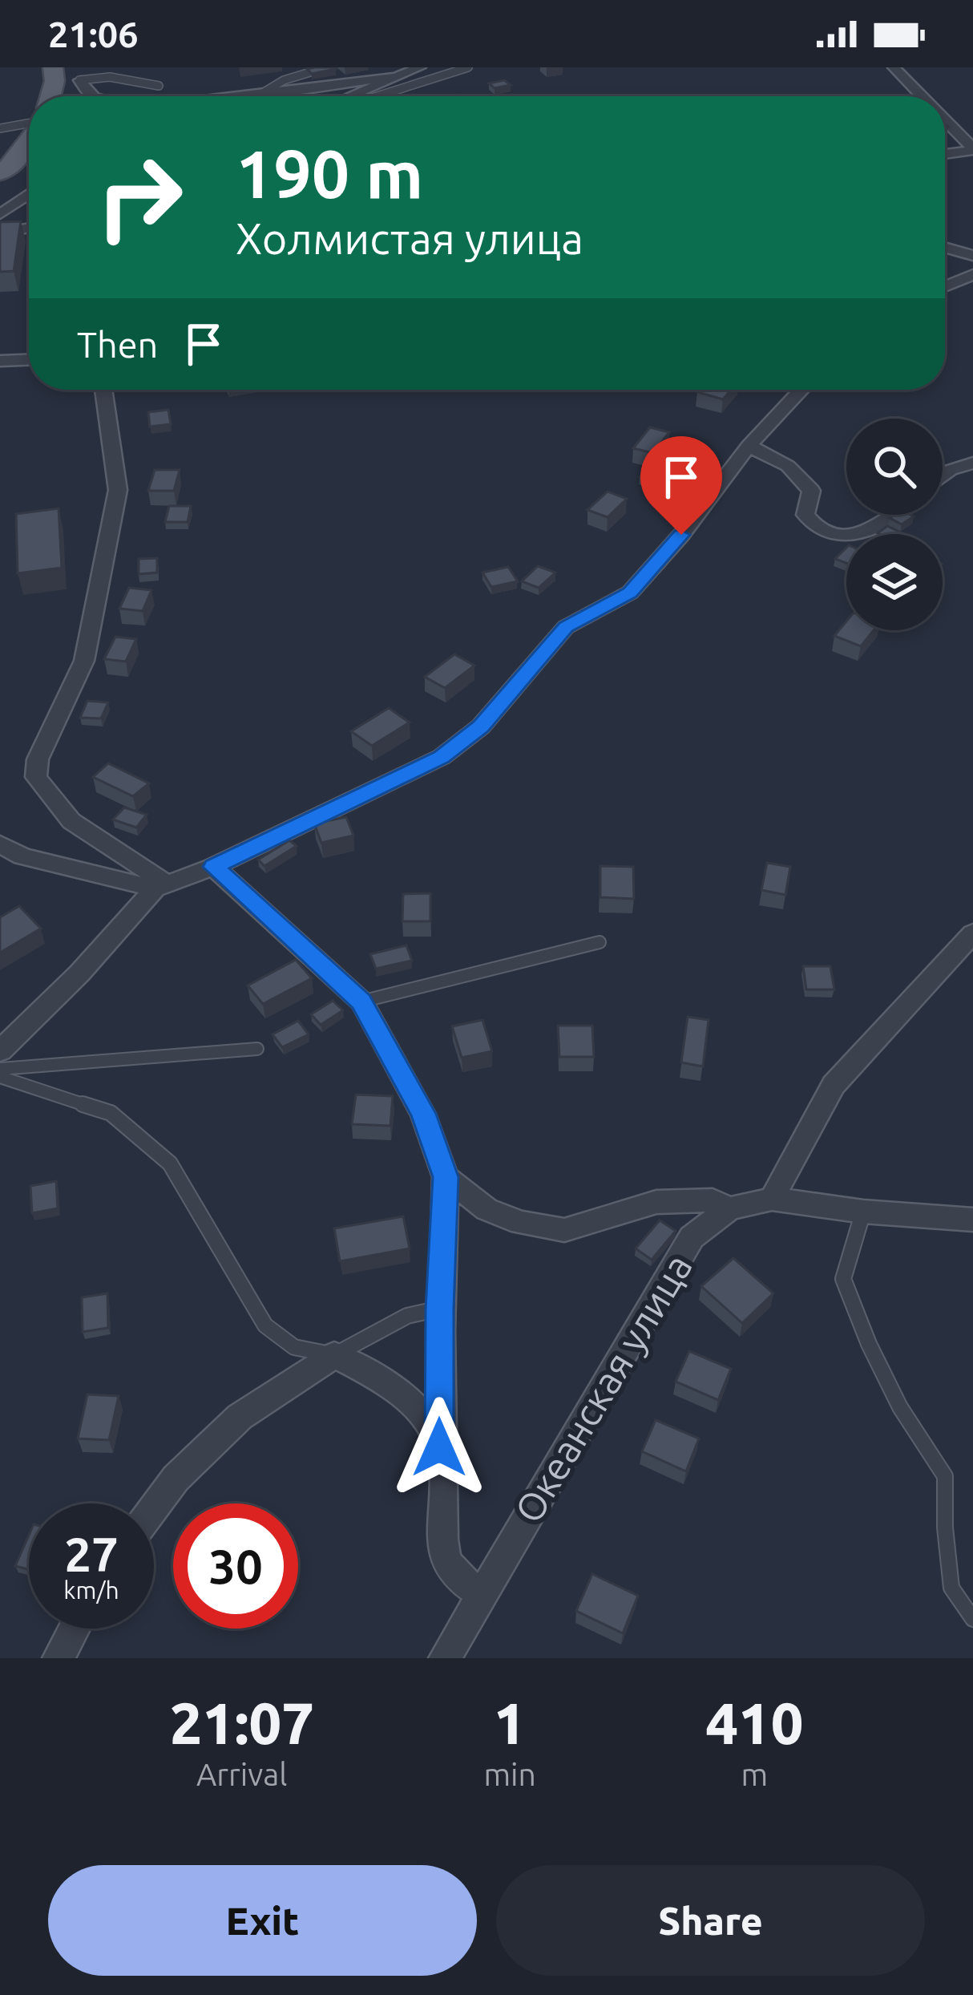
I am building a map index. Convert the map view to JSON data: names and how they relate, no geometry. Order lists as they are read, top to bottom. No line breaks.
{"streets":{"street":["Океанская улица"]},"page":{"status":"21:06","turn":["190 m","Холмистая улица"],"then":"Then","speed":"27 km/h","limit":"30","eta":["21:07","Arrival","1","min","410","m"],"buttons":["Exit","Share"]}}
